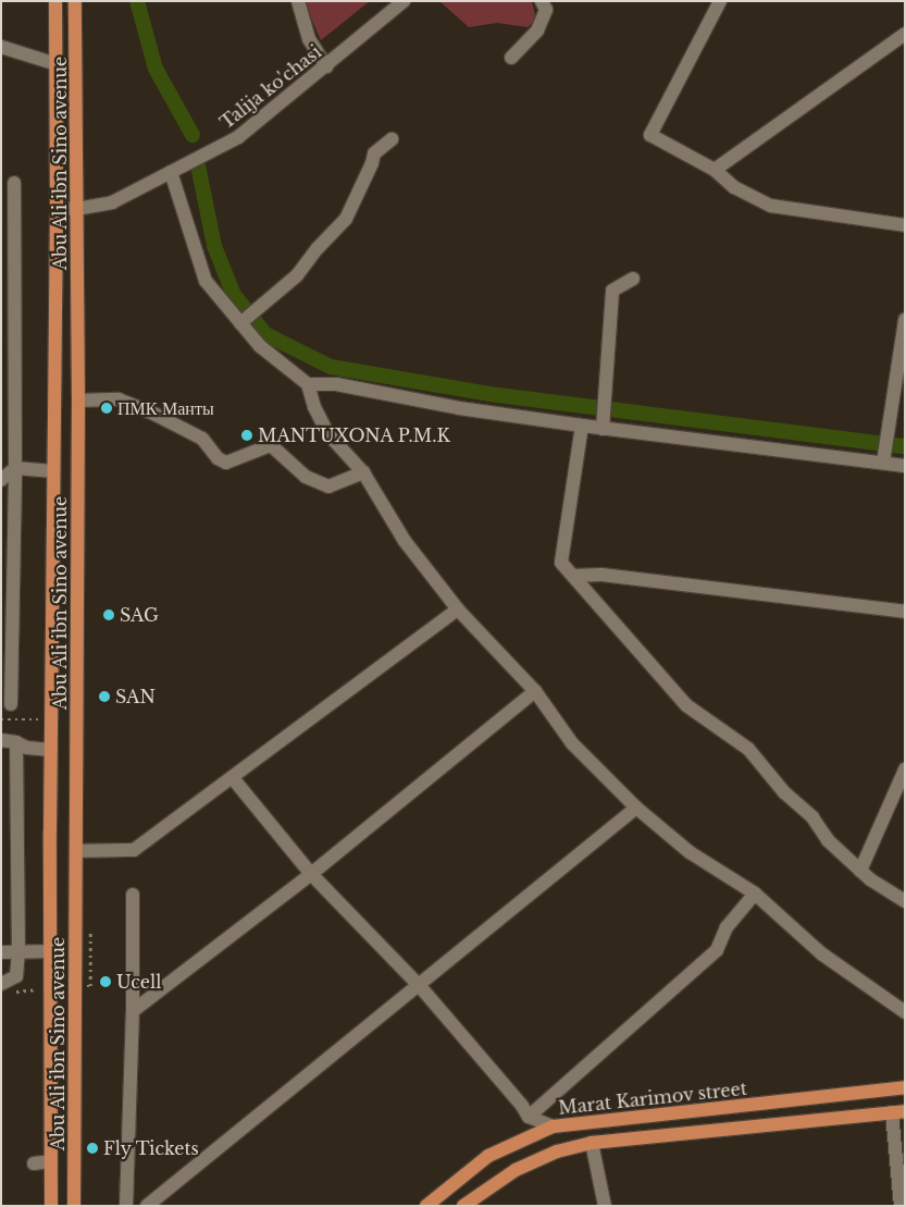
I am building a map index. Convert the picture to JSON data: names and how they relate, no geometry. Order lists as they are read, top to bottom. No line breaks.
{"streets":{"main road":["Abu Ali ibn Sino avenue","Marat Karimov street"],"street":["Talija ko'chasi"]},"crossings":[["Talija ko'chasi","Abu Ali ibn Sino avenue"]],"places":["ПМК Манты","MANTUXONA P.M.K","SAG","SAN","Ucell","Fly Tickets"]}
